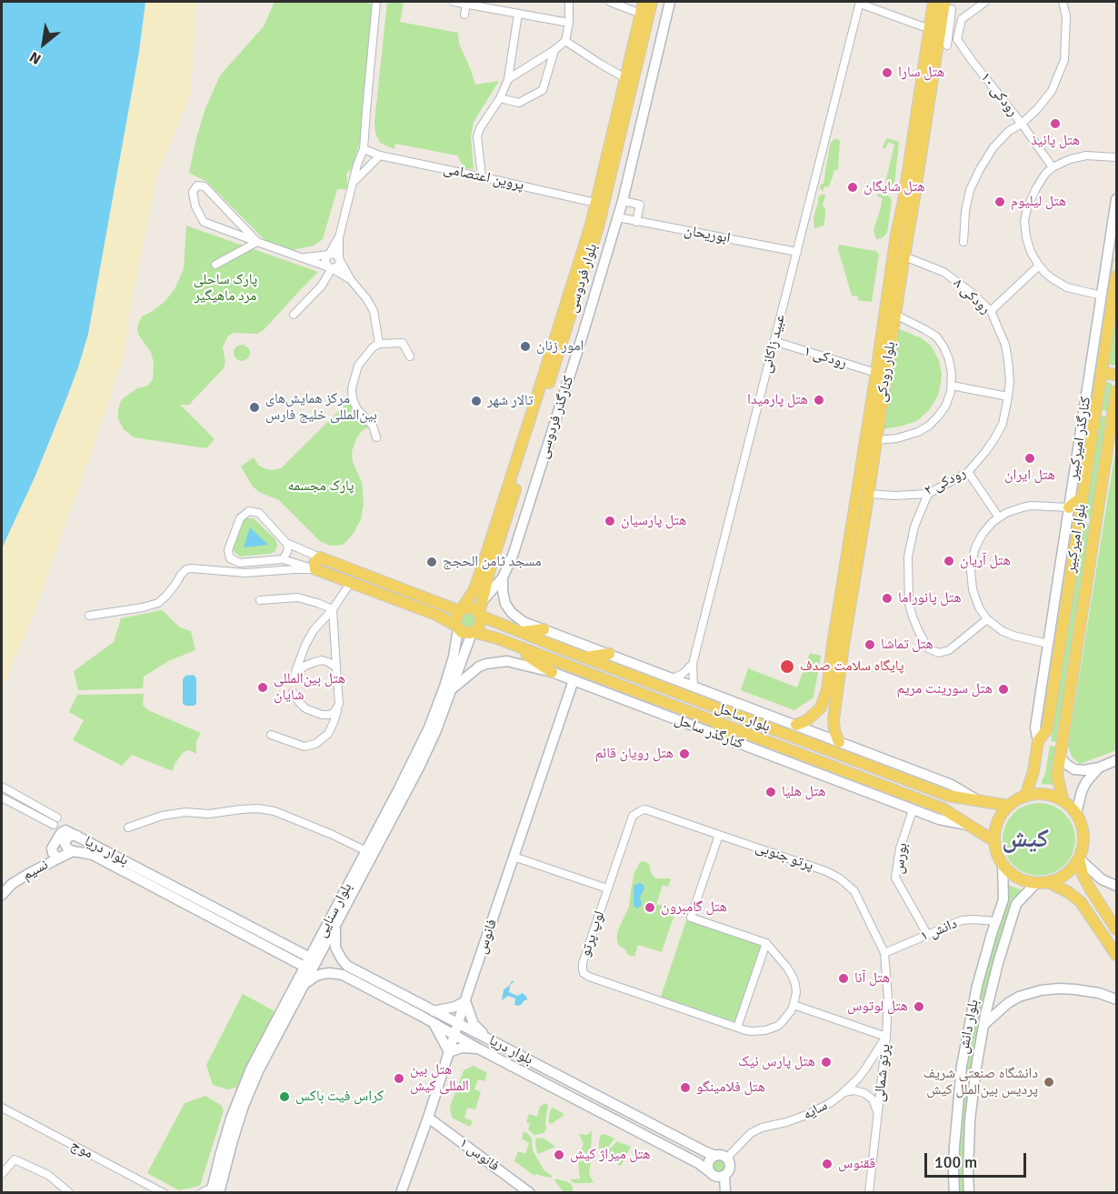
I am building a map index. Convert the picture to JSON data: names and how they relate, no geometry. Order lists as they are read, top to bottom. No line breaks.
{"streets":{"main road":["بلوار فردوسی","بلوار رودکی","بلوار امیرکبیر","بلوار ساحل"],"street":["رودکی ۱۰","پروین اعتصامی","ابوریحان","رودکی ۸","عبید زاکانی","رودکی ۱","کنارگذر فردوسی","کنارگذر امیرکبیر","رودکی ۲","کنارگذر ساحل","بلوار دریا","پرتو جنوبی","بورس","نسیم","بلوار سنایی","دانش ۱","لوپ پرتو","فانوس","بلوار دانش","پرتو شمالی","سایه","موج","فانوس ۱"]},"crossings":[["پروین اعتصامی","بلوار فردوسی"],["ابوریحان","عبید زاکانی"],["ابوریحان","کنارگذر فردوسی"],["بلوار فردوسی","کنارگذر فردوسی"],["بلوار فردوسی","بلوار ساحل"],["بلوار فردوسی","بلوار سنایی"],["رودکی ۸","بلوار رودکی"],["رودکی ۸","رودکی ۲"],["عبید زاکانی","رودکی ۱"],["رودکی ۱","بلوار رودکی"],["بلوار رودکی","رودکی ۲"],["کنارگذر فردوسی","بلوار ساحل"],["کنارگذر فردوسی","بلوار سنایی"],["کنارگذر امیرکبیر","بلوار امیرکبیر"],["بلوار امیرکبیر","بلوار ساحل"],["بلوار امیرکبیر","بلوار دانش"],["بلوار ساحل","کنارگذر ساحل"],["بلوار ساحل","بلوار سنایی"],["بلوار ساحل","بلوار دانش"],["کنارگذر ساحل","بورس"],["کنارگذر ساحل","بلوار سنایی"],["کنارگذر ساحل","فانوس"],["بلوار دریا","نسیم"],["بلوار دریا","بلوار سنایی"],["بلوار دریا","فانوس"],["بلوار دریا","سایه"],["پرتو جنوبی","دانش ۱"],["پرتو جنوبی","لوپ پرتو"],["پرتو جنوبی","پرتو شمالی"],["بورس","دانش ۱"],["دانش ۱","بلوار دانش"],["دانش ۱","پرتو شمالی"],["فانوس","فانوس ۱"],["پرتو شمالی","سایه"]],"districts":["كيش"],"parks":["پارک ساحلی مرد ماهیگیر","پارک مجسمه"],"places":["هتل سارا","هتل پانیذ","هتل شایگان","هتل لیلیوم","امور زنان","هتل پارمیدا","تالار شهر","مرکز همایش‌های بین‌المللی خلیج فارس","هتل ایران","هتل پارسیان","هتل آریان","مسجد ثامن الحجج","هتل پانوراما","هتل تماشا","پایگاه سلامت صدف","هتل بین‌المللی شایان","هتل سورینت مريم","هتل رویان قائم","هتل هلیا","هتل گامبرون","هتل آنا","هتل لوتوس","هتل پارس نیک","هتل بین المللی کیش","دانشگاه صنعتی شریف پردیس بین‌الملل کیش","هتل فلامینگو","کراس فیت باکس","هتل میراژ کیش","ققنوس"],"scale_bar":"100 m","north":"bottom left"}
